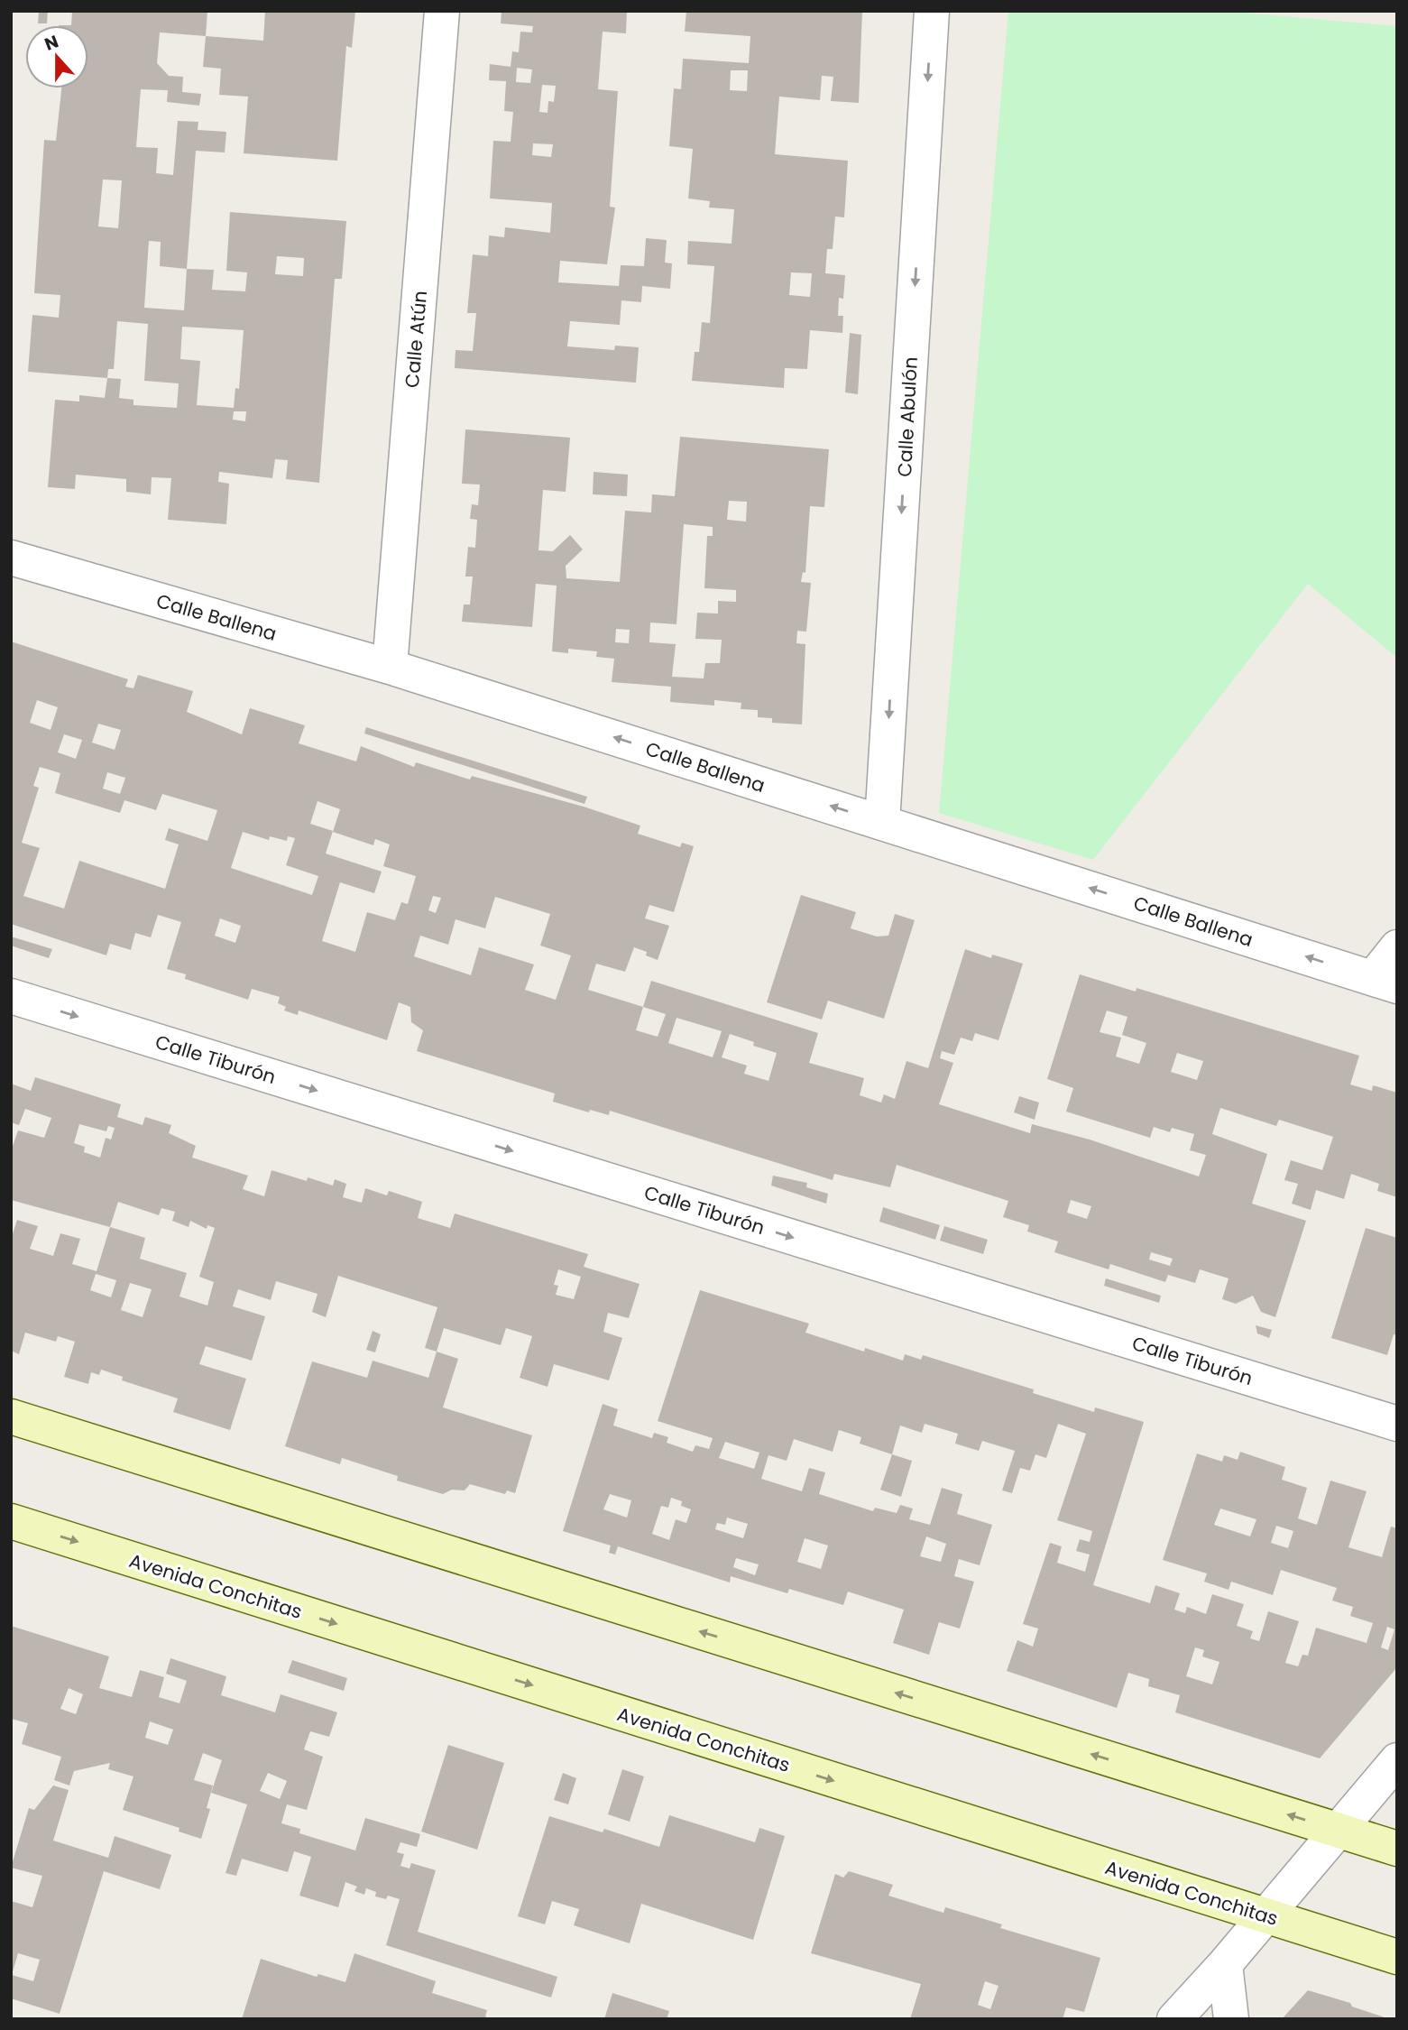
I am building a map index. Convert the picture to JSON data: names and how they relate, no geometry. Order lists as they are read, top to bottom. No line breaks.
{"streets":{"street":["Calle Atún","Calle Abulón","Calle Ballena","Calle Tiburón","Avenida Conchitas"]},"crossings":[["Calle Atún","Calle Ballena"],["Calle Abulón","Calle Ballena"]],"one_way":["Calle Abulón","Calle Ballena","Calle Tiburón"],"north":"top"}
